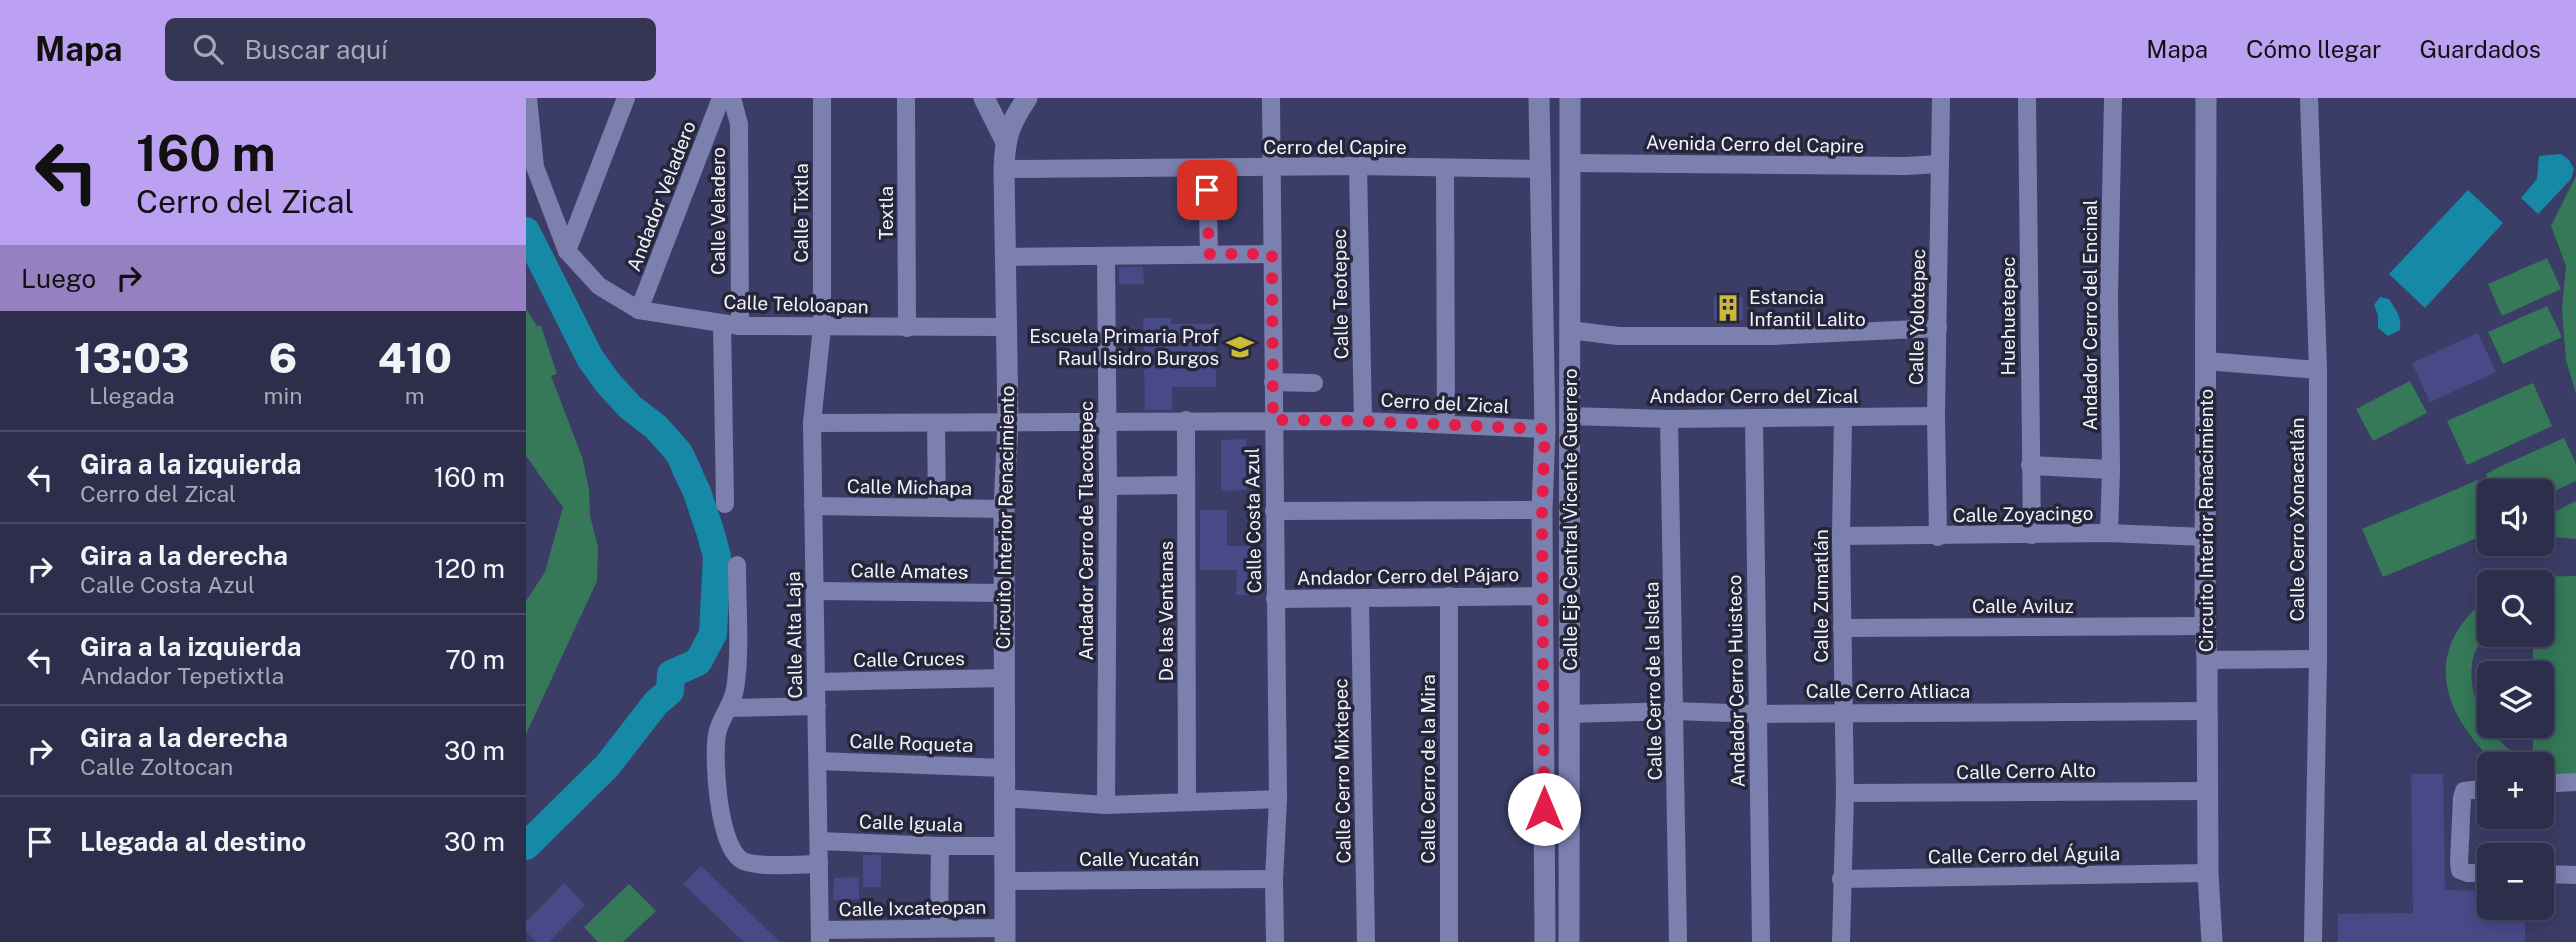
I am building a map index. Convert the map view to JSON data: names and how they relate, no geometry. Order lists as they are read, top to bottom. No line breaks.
{"streets":{"main road":["Circuito Interior Renacimiento","Calle Eje Central Vicente Guerrero"],"street":["Avenida Cerro del Capire","Cerro del Capire","Andador Veladero","Calle Veladero","Calle Tixtla","Textla","Calle Teotepec","Calle Teloloapan","Andador Cerro del Encinal","Huehuetepec","Calle Yolotepec","Andador Cerro del Zical","Cerro del Zical","Calle Michapa","Calle Zoyacingo","Calle Cerro Xonacatlán","Calle Costa Azul","Andador Cerro de Tlacotepec","Calle Amates","Andador Cerro del Pájaro","Calle Zumatlán","Calle Aviluz","De las Ventanas","Calle Alta Laja","Calle Cruces","Calle Cerro de la Isleta","Andador Cerro Huisteco","Calle Cerro Atliaca","Calle Roqueta","Calle Cerro de la Mira","Calle Cerro Mixtepec","Calle Cerro Alto","Calle Iguala","Calle Cerro del Águila","Calle Yucatán","Calle Ixcateopan"]},"crossings":[["Avenida Cerro del Capire","Calle Yolotepec"],["Avenida Cerro del Capire","Calle Eje Central Vicente Guerrero"],["Cerro del Capire","Calle Teotepec"],["Cerro del Capire","Circuito Interior Renacimiento"],["Cerro del Capire","Calle Eje Central Vicente Guerrero"],["Cerro del Capire","Calle Costa Azul"],["Andador Veladero","Calle Teloloapan"],["Calle Veladero","Calle Teloloapan"],["Calle Tixtla","Calle Teloloapan"],["Calle Tixtla","Calle Alta Laja"],["Textla","Calle Teloloapan"],["Calle Teotepec","Cerro del Zical"],["Calle Teloloapan","Circuito Interior Renacimiento"],["Calle Teloloapan","Calle Alta Laja"],["Andador Cerro del Encinal","Calle Zoyacingo"],["Huehuetepec","Calle Zoyacingo"],["Calle Yolotepec","Andador Cerro del Zical"],["Calle Yolotepec","Calle Zoyacingo"],["Andador Cerro del Zical","Calle Eje Central Vicente Guerrero"],["Andador Cerro del Zical","Calle Zumatlán"],["Andador Cerro del Zical","Calle Cerro de la Isleta"],["Andador Cerro del Zical","Andador Cerro Huisteco"],["Cerro del Zical","Circuito Interior Renacimiento"],["Cerro del Zical","Calle Eje Central Vicente Guerrero"],["Cerro del Zical","Calle Costa Azul"],["Cerro del Zical","Andador Cerro de Tlacotepec"],["Cerro del Zical","De las Ventanas"],["Cerro del Zical","Calle Alta Laja"],["Calle Michapa","Circuito Interior Renacimiento"],["Calle Michapa","Calle Alta Laja"],["Calle Zoyacingo","Circuito Interior Renacimiento"],["Calle Zoyacingo","Calle Zumatlán"],["Circuito Interior Renacimiento","Calle Amates"],["Circuito Interior Renacimiento","Calle Aviluz"],["Circuito Interior Renacimiento","Calle Cruces"],["Circuito Interior Renacimiento","Calle Cerro Atliaca"],["Circuito Interior Renacimiento","Calle Roqueta"],["Circuito Interior Renacimiento","Calle Cerro Alto"],["Circuito Interior Renacimiento","Calle Iguala"],["Circuito Interior Renacimiento","Calle Cerro del Águila"],["Circuito Interior Renacimiento","Calle Yucatán"],["Circuito Interior Renacimiento","Calle Ixcateopan"],["Calle Eje Central Vicente Guerrero","Andador Cerro del Pájaro"],["Calle Eje Central Vicente Guerrero","Calle Cerro Atliaca"],["Calle Costa Azul","Andador Cerro del Pájaro"],["Calle Costa Azul","Calle Yucatán"],["Calle Amates","Calle Alta Laja"],["Andador Cerro del Pájaro","Calle Cerro de la Mira"],["Andador Cerro del Pájaro","Calle Cerro Mixtepec"],["Calle Zumatlán","Calle Aviluz"],["Calle Zumatlán","Calle Cerro Atliaca"],["Calle Zumatlán","Calle Cerro Alto"],["Calle Zumatlán","Calle Cerro del Águila"],["Calle Alta Laja","Calle Cruces"],["Calle Alta Laja","Calle Roqueta"],["Calle Alta Laja","Calle Iguala"],["Calle Alta Laja","Calle Ixcateopan"],["Calle Cerro de la Isleta","Calle Cerro Atliaca"],["Andador Cerro Huisteco","Calle Cerro Atliaca"]],"places":{"building":["Estancia Infantil Lalito"],"school or university":["Escuela Primaria Prof Raul Isidro Burgos"]},"page":{"header":"Mapa","search":"Buscar aquí","nav":["Mapa","Cómo llegar","Guardados"],"turn":["160 m","Cerro del Zical"],"then":"Luego","eta":["13:03","Llegada","6","min","410","m"],"list":[{"name":"Gira a la izquierda","note":"Cerro del Zical","value":"160 m"},{"name":"Gira a la derecha","note":"Calle Costa Azul","value":"120 m"},{"name":"Gira a la izquierda","note":"Andador Tepetixtla","value":"70 m"},{"name":"Gira a la derecha","note":"Calle Zoltocan","value":"30 m"},{"name":"Llegada al destino","value":"30 m"}],"map_buttons":["+","−"]}}
